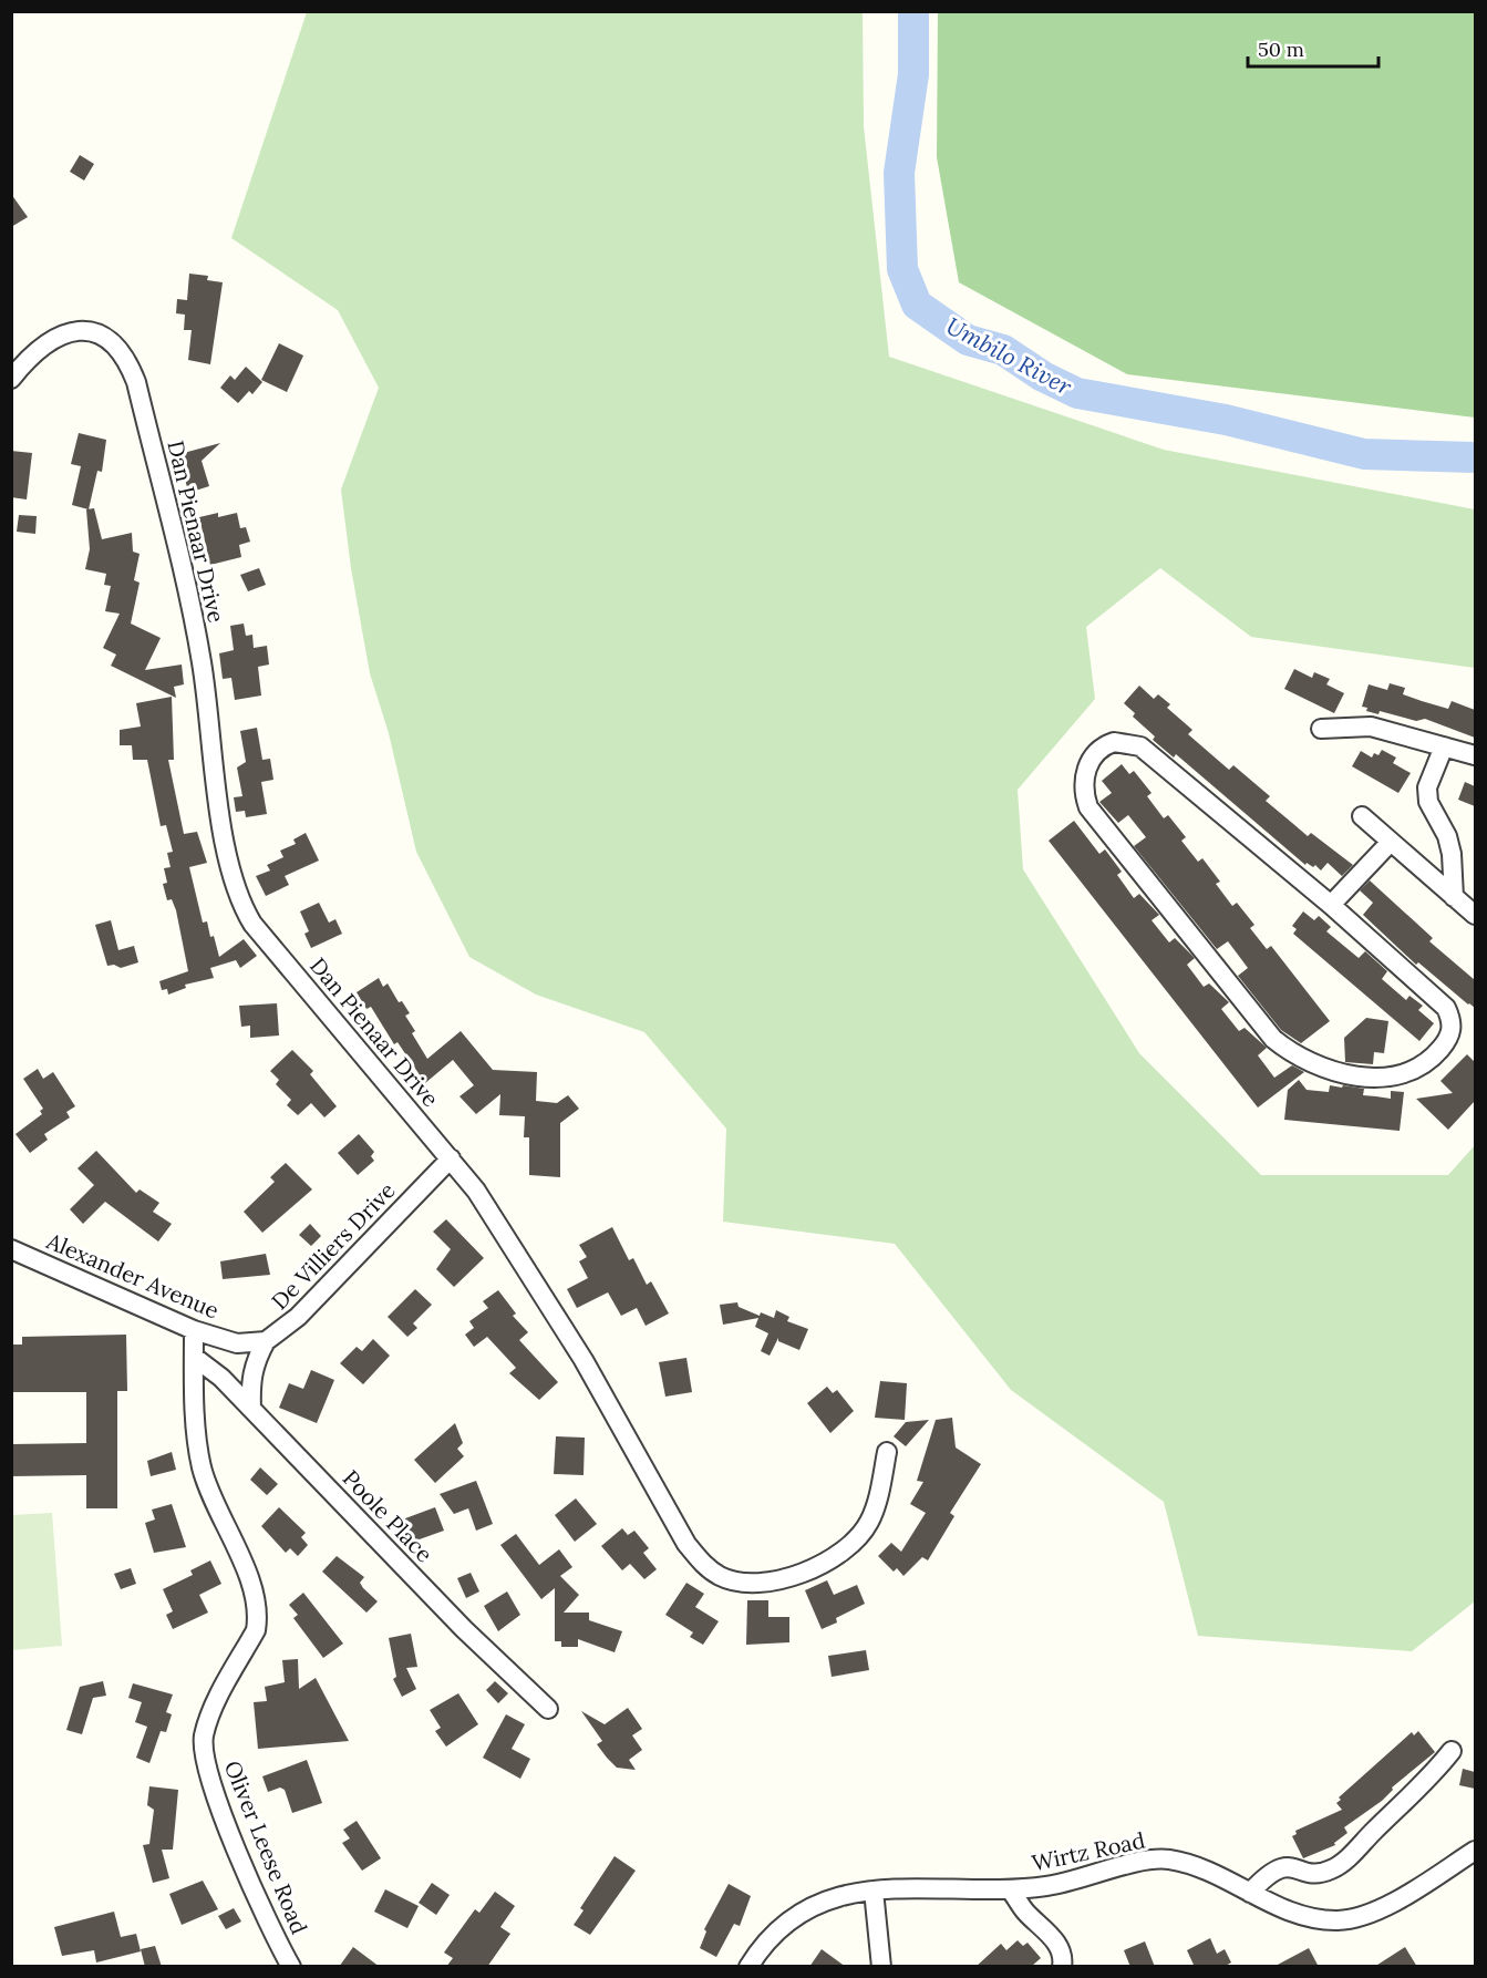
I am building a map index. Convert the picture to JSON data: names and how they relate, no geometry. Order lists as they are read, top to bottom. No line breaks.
{"streets":{"street":["Dan Pienaar Drive","De Villiers Drive","Alexander Avenue","Poole Place","Oliver Leese Road","Wirtz Road"]},"crossings":[["Dan Pienaar Drive","De Villiers Drive"],["De Villiers Drive","Alexander Avenue"],["Alexander Avenue","Oliver Leese Road"],["Poole Place","Oliver Leese Road"]],"water":["Umbilo River"],"scale_bar":"50 m"}
